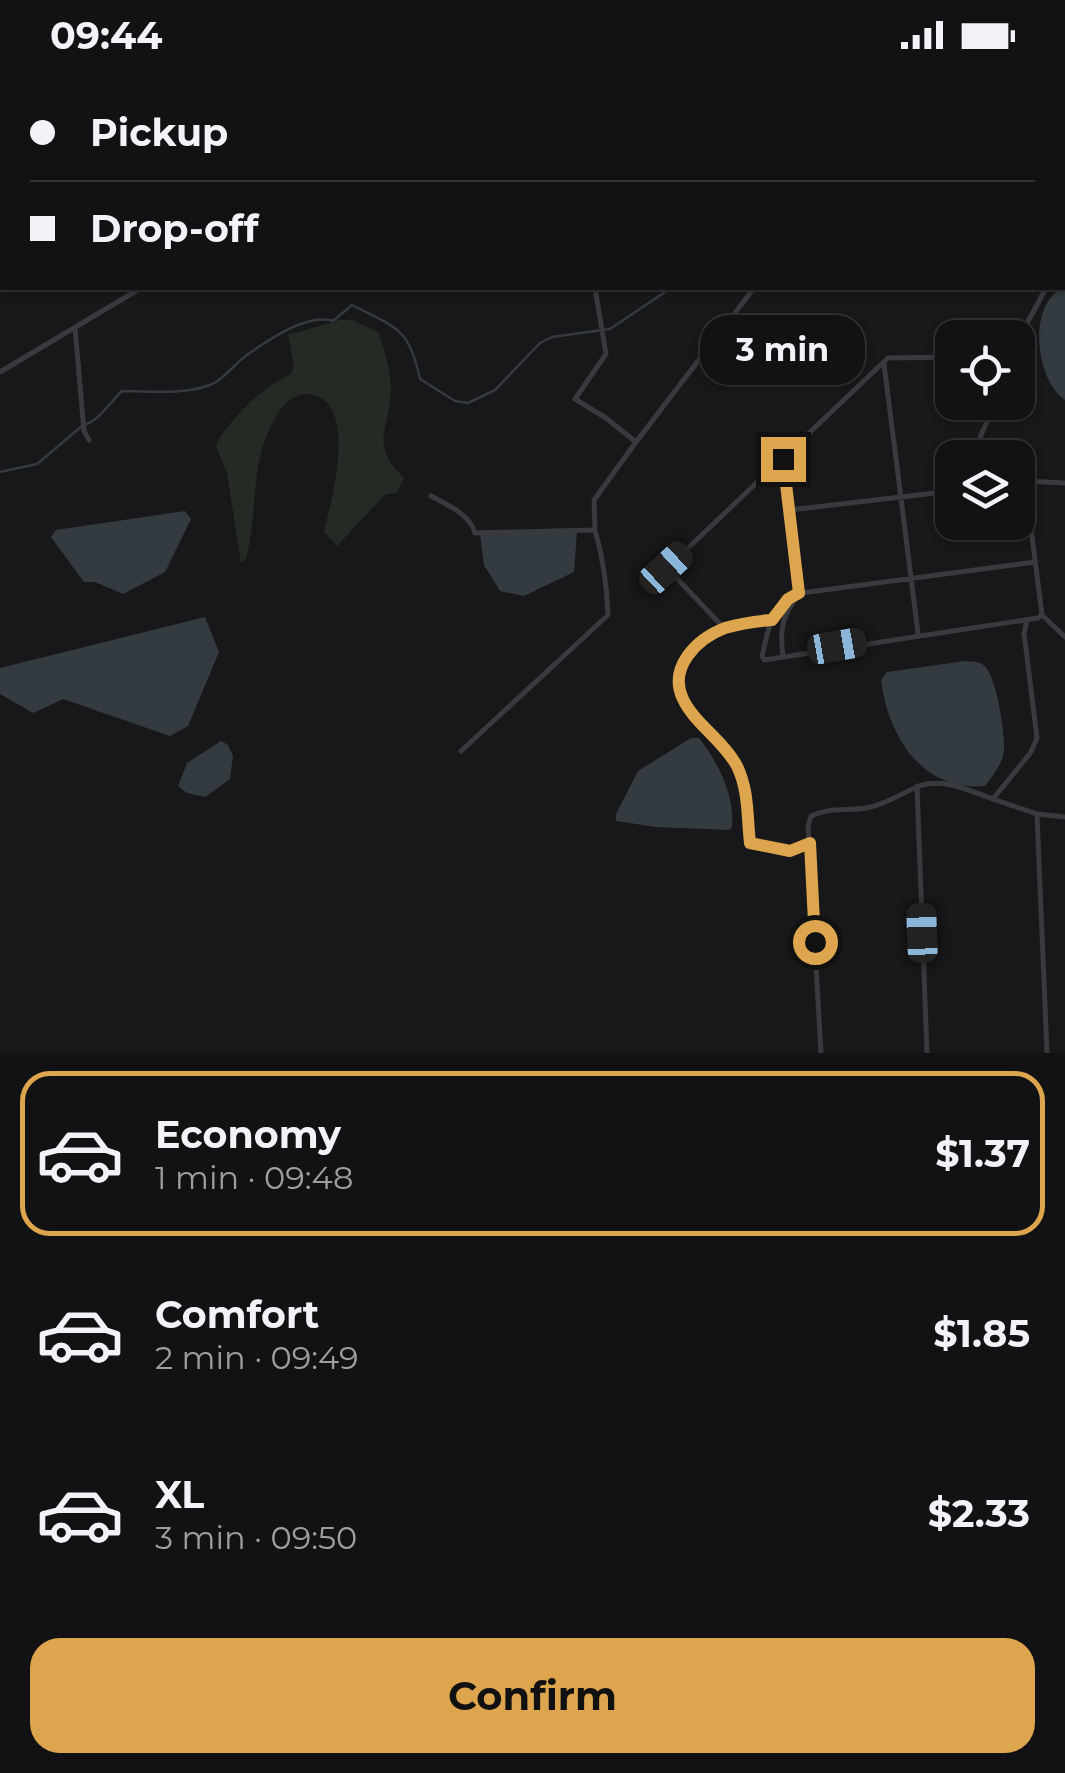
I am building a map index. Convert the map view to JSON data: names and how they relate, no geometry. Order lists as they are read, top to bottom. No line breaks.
{"page":{"status":"09:44","banner":["Pickup","Drop-off"],"bubble":"3 min","list":[{"name":"Economy","note":"1 min · 09:48","value":"$1.37"},{"name":"Comfort","note":"2 min · 09:49","value":"$1.85"},{"name":"XL","note":"3 min · 09:50","value":"$2.33"}],"buttons":"Confirm"}}
